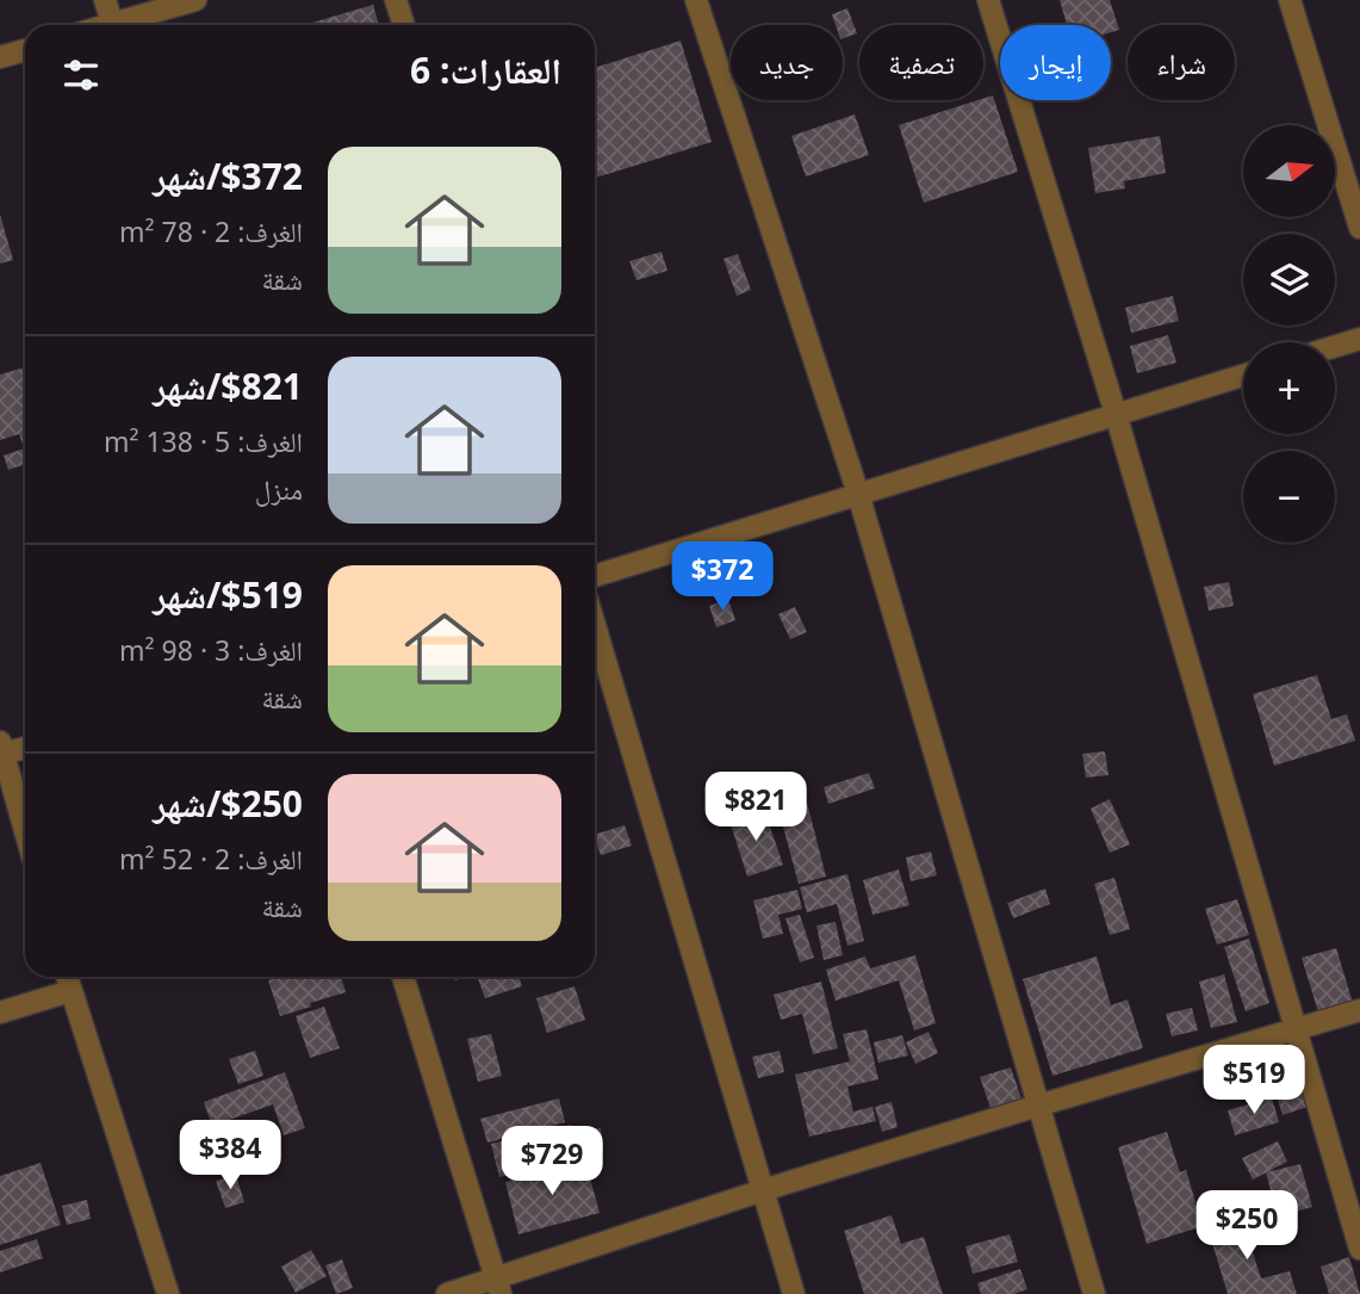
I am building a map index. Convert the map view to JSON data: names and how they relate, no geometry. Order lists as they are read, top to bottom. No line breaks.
{"north":"right","page":{"chip":["شراء","إيجار","تصفية","جديد"],"heading":"العقارات: 6","map_buttons":["+","−"],"list":[{"name":"$372/شهر","note":"الغرف: 2 · 78 m² · شقة"},{"name":"$821/شهر","note":"الغرف: 5 · 138 m² · منزل"},{"name":"$519/شهر","note":"الغرف: 3 · 98 m² · شقة"},{"name":"$250/شهر","note":"الغرف: 2 · 52 m² · شقة"}],"price":["$372","$821","$519","$384","$729","$250"]}}
